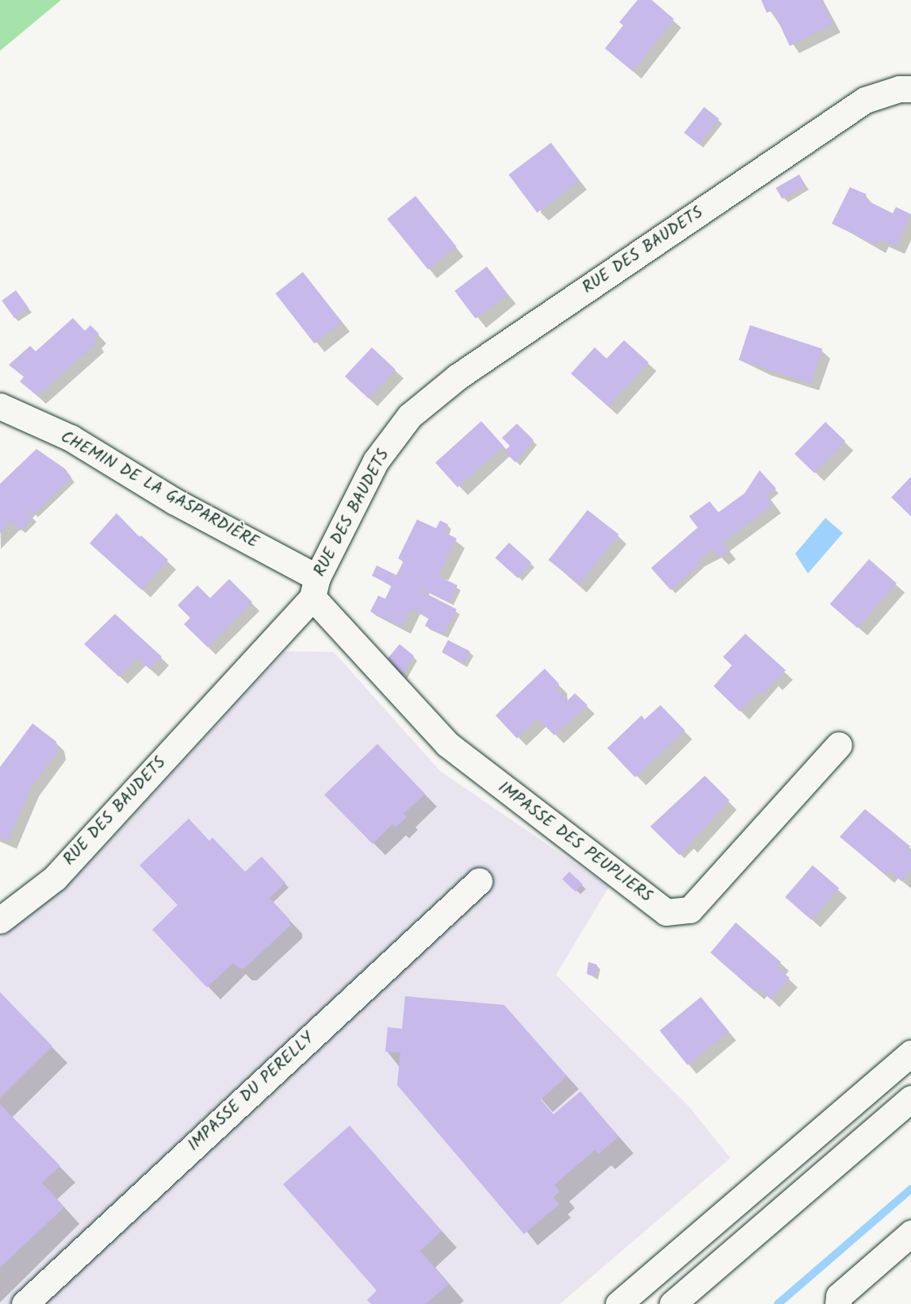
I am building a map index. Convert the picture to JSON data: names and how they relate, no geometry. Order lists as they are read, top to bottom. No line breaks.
{"streets":{"street":["RUE DES BAUDETS","CHEMIN DE LA GASPARDIÈRE","IMPASSE DES PEUPLIERS","IMPASSE DU PERELLY"]},"crossings":[["RUE DES BAUDETS","CHEMIN DE LA GASPARDIÈRE"],["RUE DES BAUDETS","IMPASSE DES PEUPLIERS"],["CHEMIN DE LA GASPARDIÈRE","IMPASSE DES PEUPLIERS"]]}
